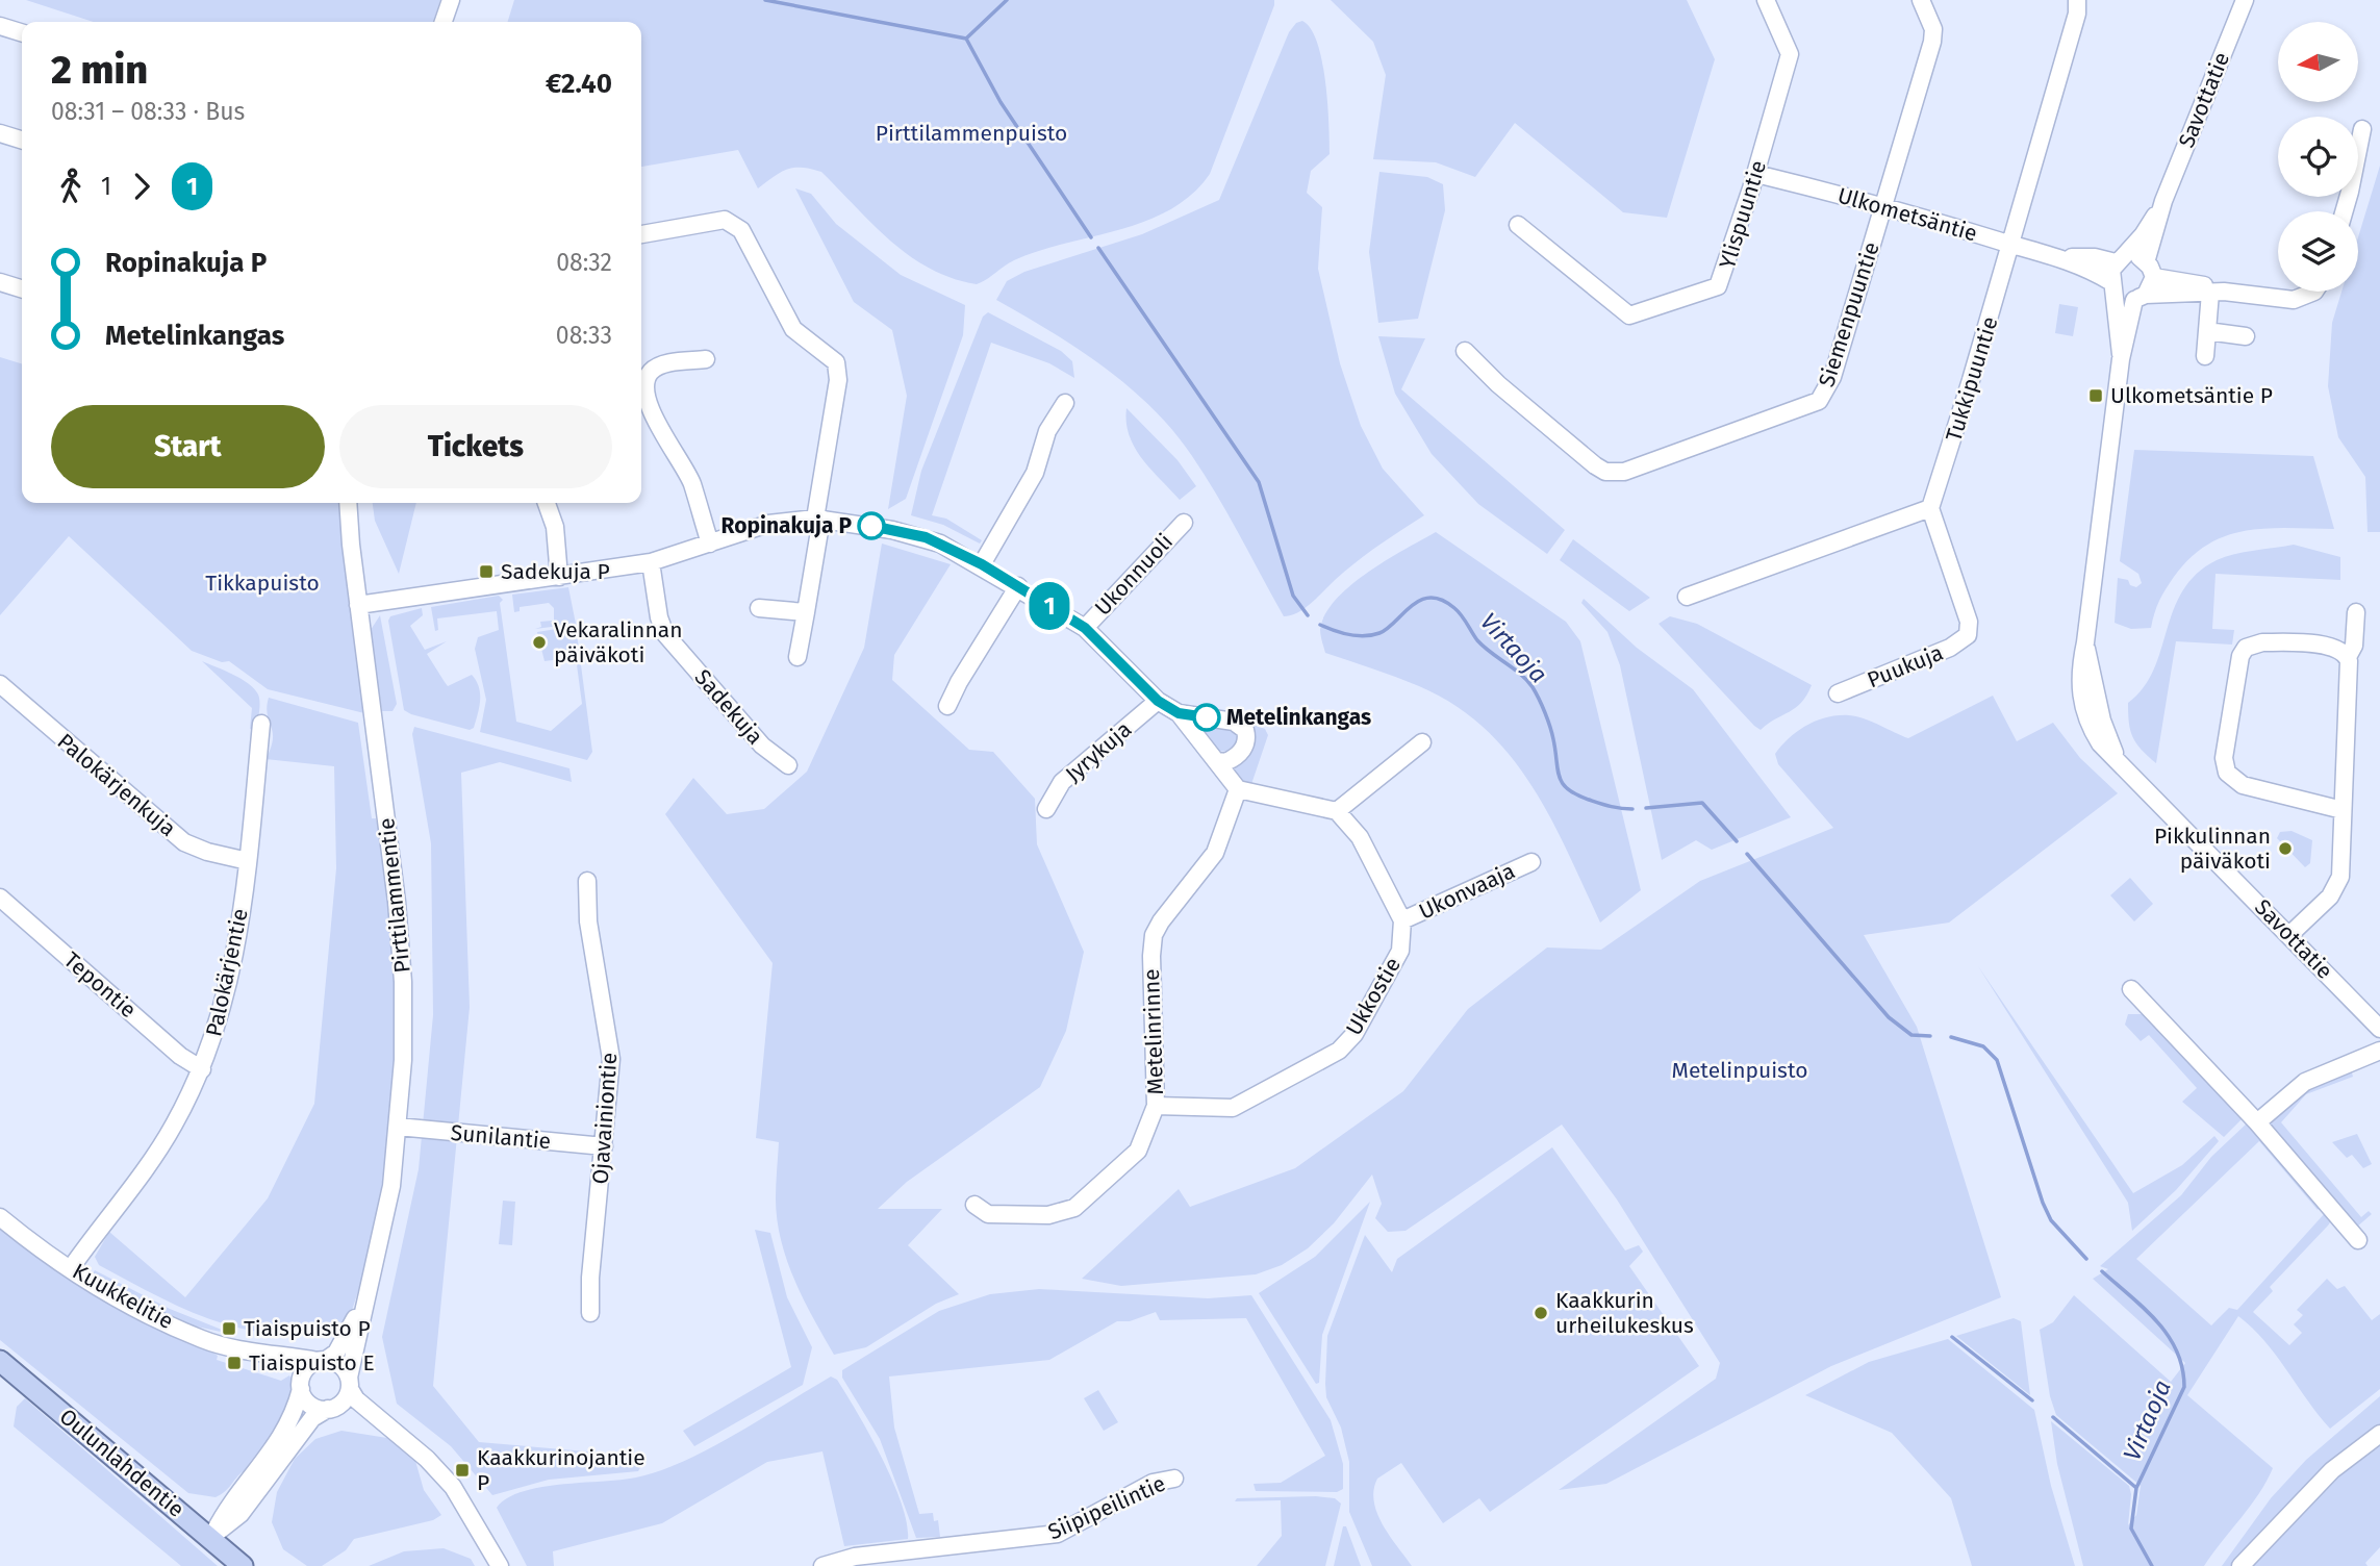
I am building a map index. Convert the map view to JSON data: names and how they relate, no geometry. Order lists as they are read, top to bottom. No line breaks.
{"streets":{"main road":["Oulunlahdentie"],"street":["Savottatie","Ylispuuntie","Ulkometsäntie","Siemenpuuntie","Tukkipuuntie","Ukonnuoli","Puukuja","Sadekuja","Jyrykuja","Palokärjenkuja","Ukonvaaja","Pirttilammentie","Palokärjentie","Tepontie","Ukkostie","Metelinrinne","Ojavainiontie","Sunilantie","Kuukkelitie","Siipipeilintie"]},"crossings":[["Ylispuuntie","Ulkometsäntie"],["Ulkometsäntie","Siemenpuuntie"],["Ulkometsäntie","Tukkipuuntie"],["Tukkipuuntie","Puukuja"],["Palokärjenkuja","Palokärjentie"],["Ukonvaaja","Ukkostie"],["Pirttilammentie","Sunilantie"],["Pirttilammentie","Kuukkelitie"],["Palokärjentie","Tepontie"],["Palokärjentie","Kuukkelitie"],["Ukkostie","Metelinrinne"],["Ojavainiontie","Sunilantie"]],"water":["Virtaoja"],"parks":["Pirttilammenpuisto","Tikkapuisto","Metelinpuisto"],"places":{"transit":["Ulkometsäntie P","Sadekuja P","Tiaispuisto P","Tiaispuisto E","Kaakkurinojantie P"],"other":["Ropinakuja P","Vekaralinnan päiväkoti","Metelinkangas","Pikkulinnan päiväkoti","Kaakkurin urheilukeskus"]},"lines":["bus line 1"],"north":"left","page":{"on_map":"1","heading":["2 min","08:31 – 08:33 · Bus","€2.40"],"legs":["1","1"],"list":[{"name":"Ropinakuja P","value":"08:32"},{"name":"Metelinkangas","value":"08:33"}],"buttons":["Start","Tickets"]}}
